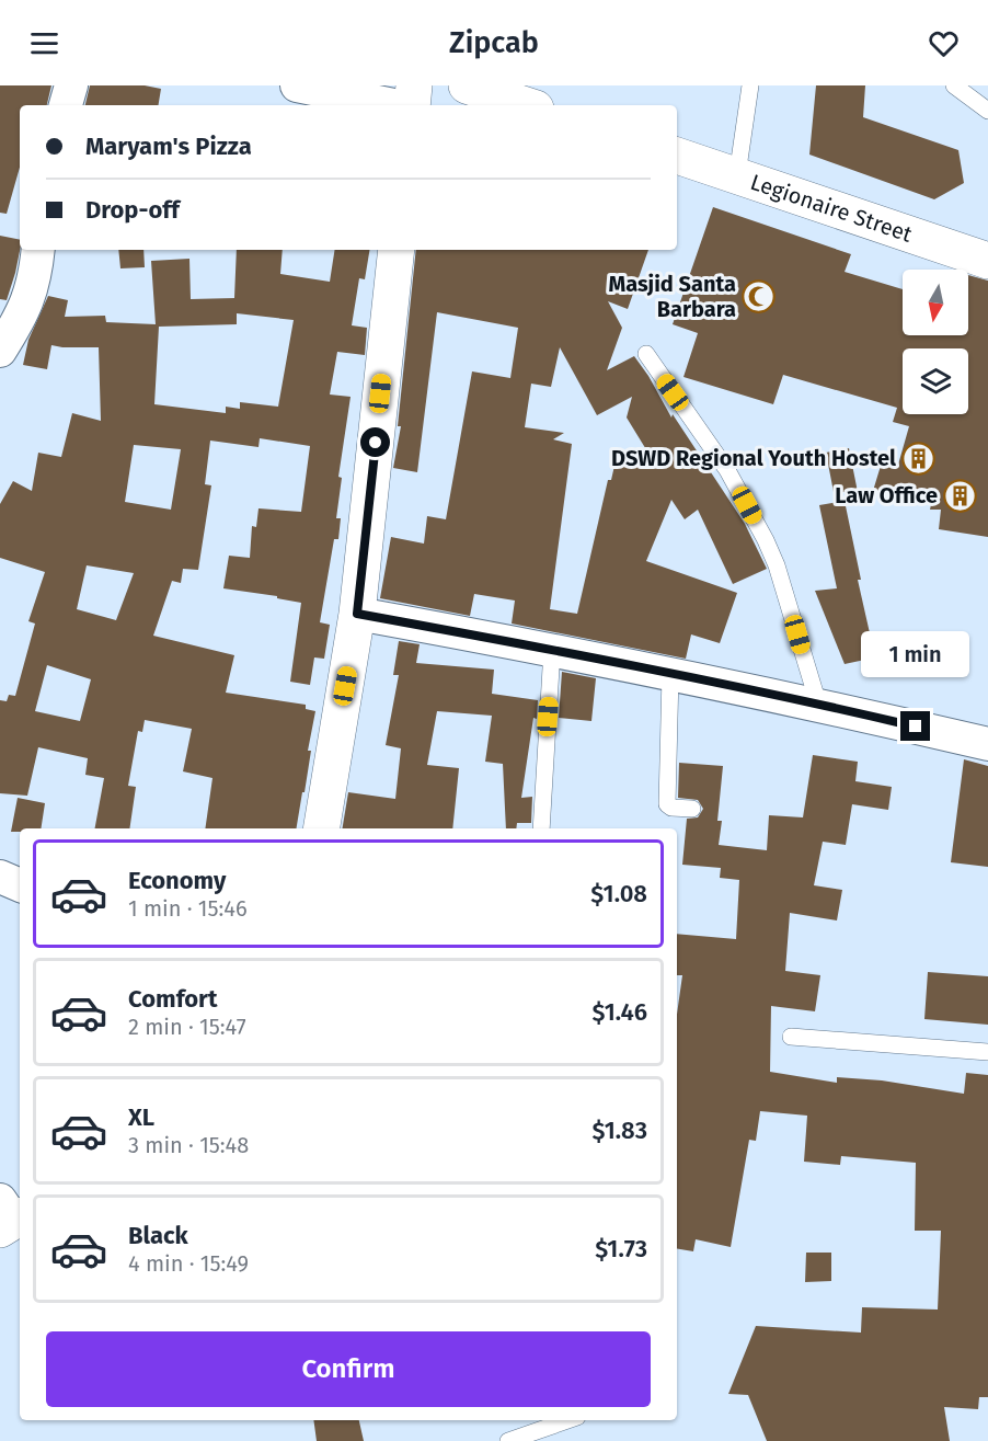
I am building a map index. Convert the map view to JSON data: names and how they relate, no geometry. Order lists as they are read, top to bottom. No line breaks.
{"streets":{"street":["Legionaire Street"]},"places":{"mosque":["Masjid Santa Barbara"],"building":["DSWD Regional Youth Hostel","Law Office"]},"north":"bottom","page":{"header":"Zipcab","banner":["Maryam's Pizza","Drop-off"],"bubble":"1 min","list":[{"name":"Economy","note":"1 min · 15:46","value":"$1.08"},{"name":"Comfort","note":"2 min · 15:47","value":"$1.46"},{"name":"XL","note":"3 min · 15:48","value":"$1.83"},{"name":"Black","note":"4 min · 15:49","value":"$1.73"}],"buttons":"Confirm"}}
